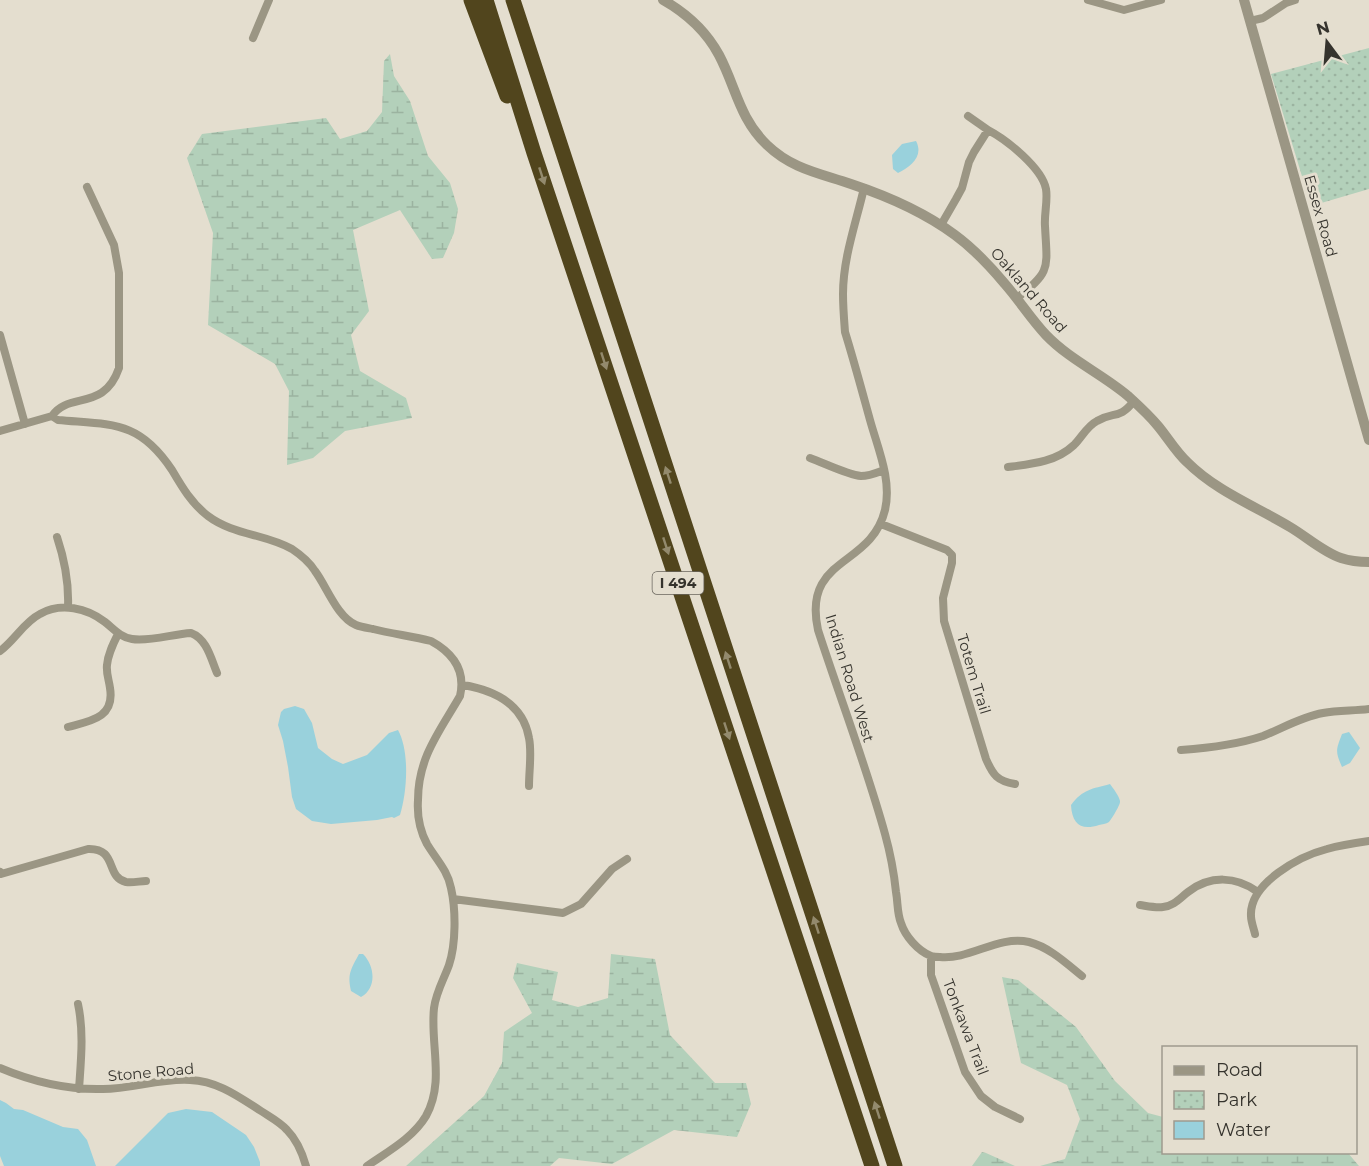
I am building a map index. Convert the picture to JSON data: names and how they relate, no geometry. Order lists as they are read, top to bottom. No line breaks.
{"streets":{"highway":["I 494"],"street":["Essex Road","Oakland Road","Totem Trail","Indian Road West","Tonkawa Trail","Stone Road"]},"crossings":[["Oakland Road","Indian Road West"],["Totem Trail","Indian Road West"],["Indian Road West","Tonkawa Trail"]],"legend":["Road","Park","Water"],"north":"top"}
